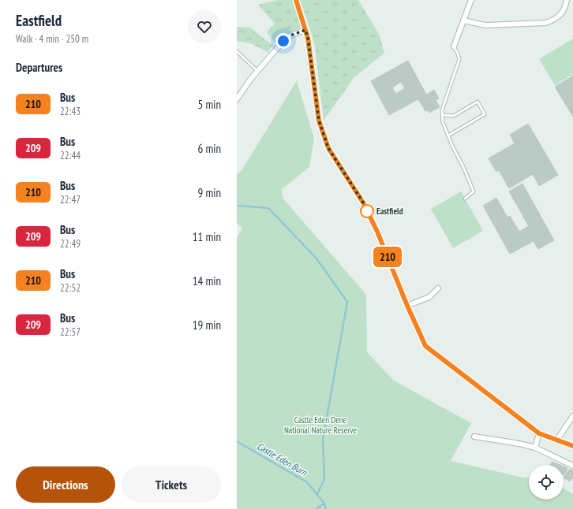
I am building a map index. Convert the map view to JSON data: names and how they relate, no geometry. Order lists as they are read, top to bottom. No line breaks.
{"water":["Castle Eden Burn"],"parks":["Castle Eden Dene National Nature Reserve"],"places":["Eastfield"],"lines":["bus line 210"],"page":{"heading":[["Eastfield","Walk · 4 min · 250 m"],"Departures"],"on_map":"210","list":[{"mark":"210","name":"Bus","note":"22:43","value":"5 min"},{"mark":"209","name":"Bus","note":"22:44","value":"6 min"},{"mark":"210","name":"Bus","note":"22:47","value":"9 min"},{"mark":"209","name":"Bus","note":"22:49","value":"11 min"},{"mark":"210","name":"Bus","note":"22:52","value":"14 min"},{"mark":"209","name":"Bus","note":"22:57","value":"19 min"}],"buttons":["Directions","Tickets"]}}
